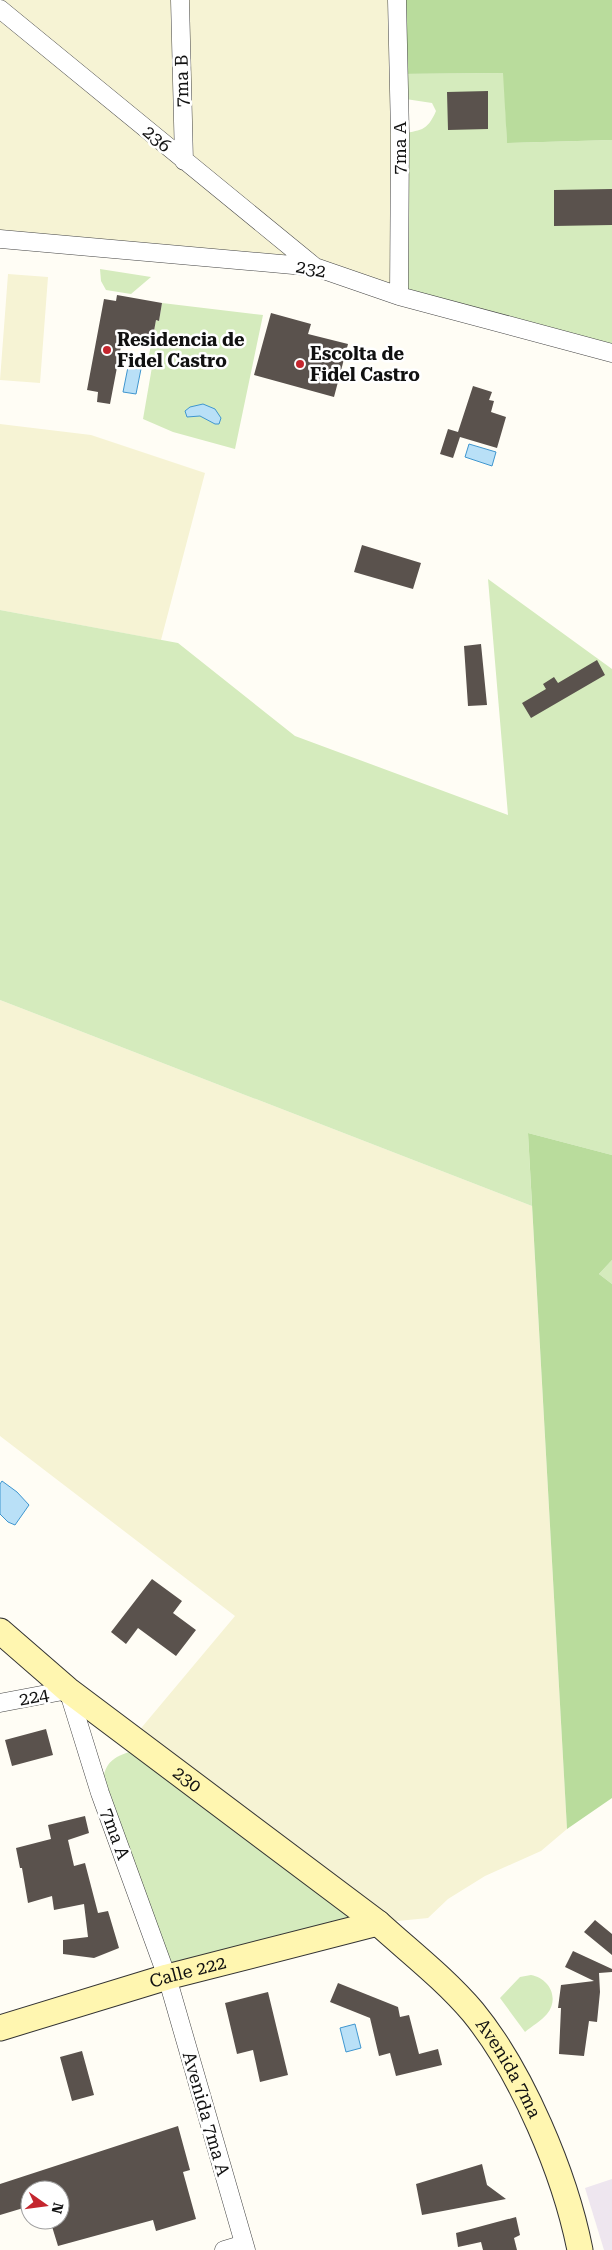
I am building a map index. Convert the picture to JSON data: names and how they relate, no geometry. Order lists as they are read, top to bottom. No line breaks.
{"streets":{"main road":["230","Calle 222","Avenida 7ma"],"street":["7ma B","236","7ma A","232","224","Avenida 7ma A"]},"crossings":[["7ma B","236"],["236","232"],["7ma A","232"],["7ma A","224"],["7ma A","230"],["7ma A","Calle 222"],["7ma A","Avenida 7ma A"],["224","230"],["230","Calle 222"],["230","Avenida 7ma"],["Calle 222","Avenida 7ma"],["Calle 222","Avenida 7ma A"]],"places":["Residencia de Fidel Castro","Escolta de Fidel Castro"],"north":"right"}
